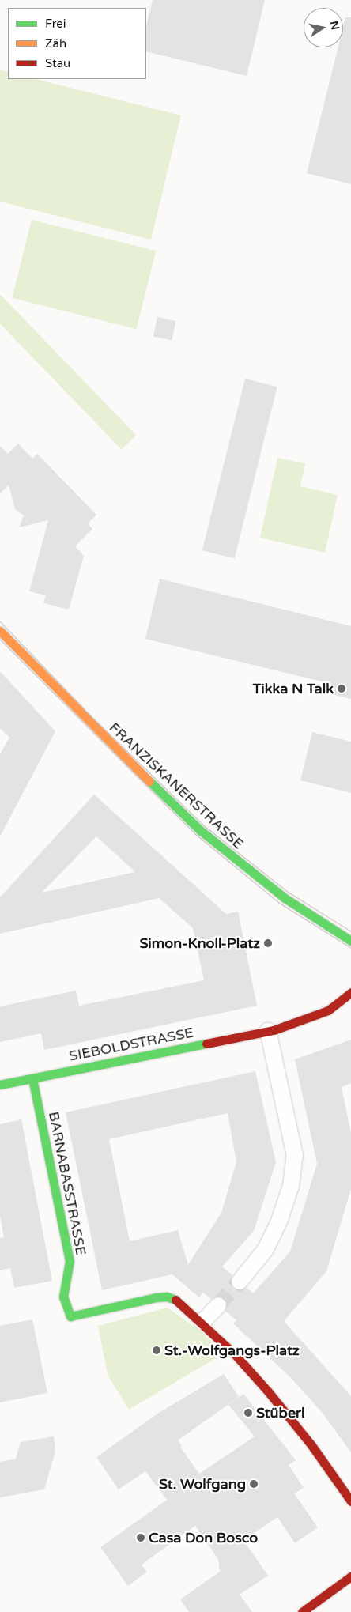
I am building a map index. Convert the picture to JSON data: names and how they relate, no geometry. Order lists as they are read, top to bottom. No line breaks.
{"streets":{"street":["FRANZISKANERSTRASSE","SIEBOLDSTRASSE","BARNABASSTRASSE"]},"crossings":[["SIEBOLDSTRASSE","BARNABASSTRASSE"]],"places":["Tikka N Talk","Simon-Knoll-Platz","St.-Wolfgangs-Platz","Stüberl","St. Wolfgang","Casa Don Bosco"],"legend":["Frei","Zäh","Stau"],"north":"right"}
